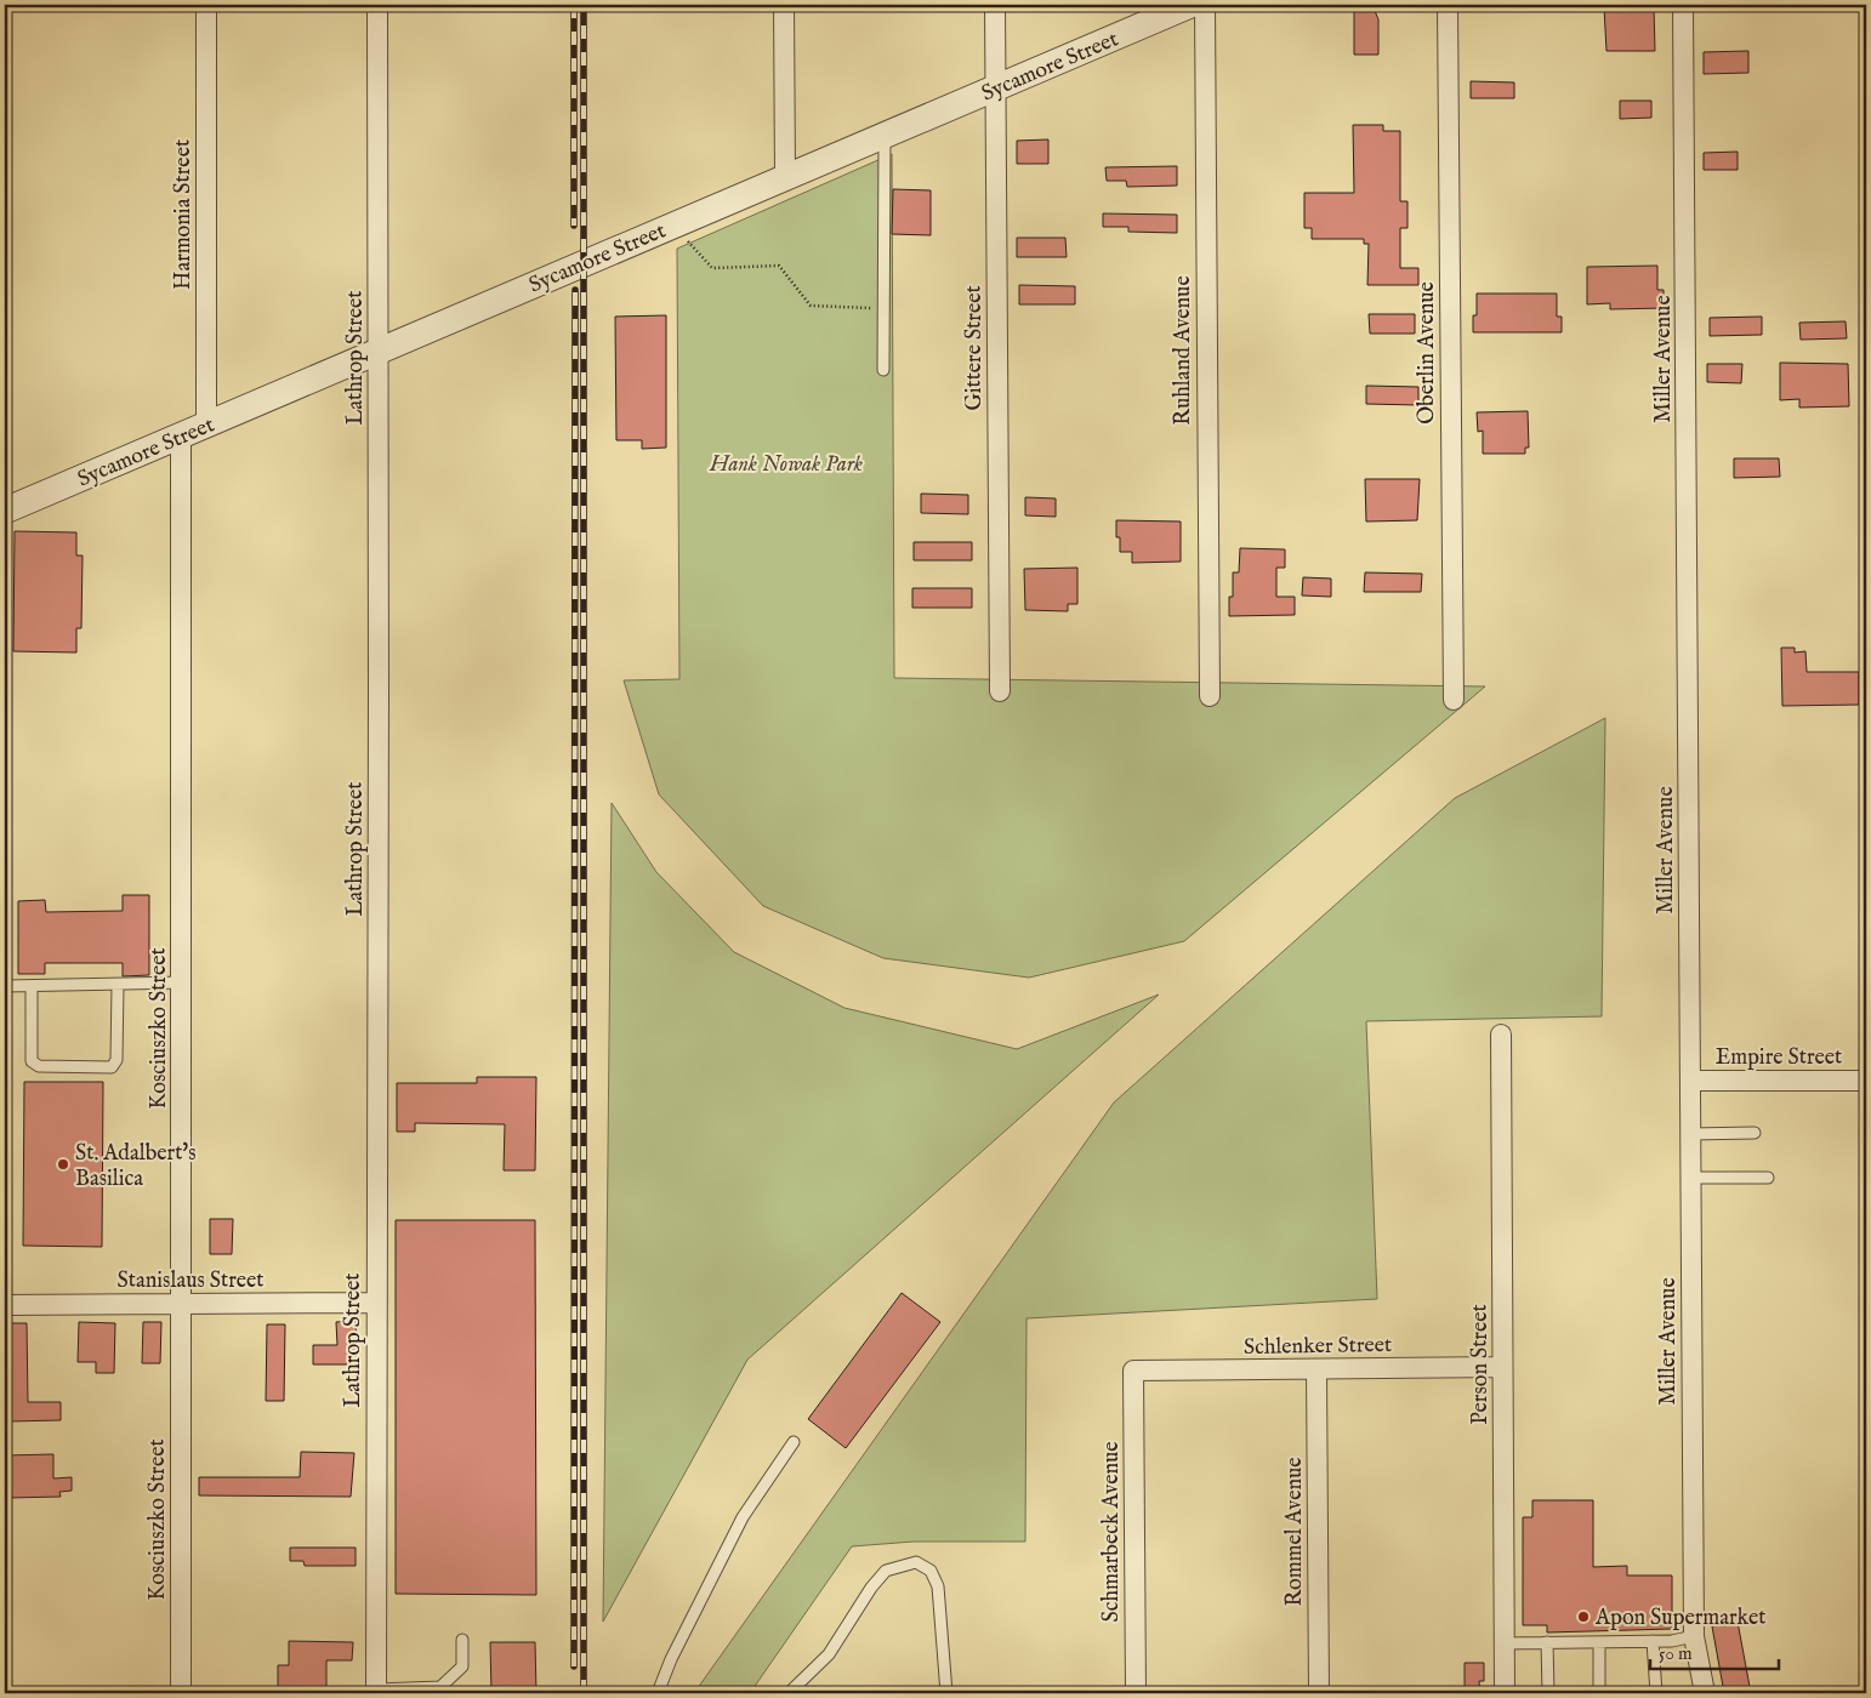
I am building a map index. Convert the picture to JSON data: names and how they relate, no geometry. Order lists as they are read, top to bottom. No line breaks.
{"streets":{"street":["Sycamore Street","Harmonia Street","Gittere Street","Ruhland Avenue","Oberlin Avenue","Lathrop Street","Miller Avenue","Kosciuszko Street","Empire Street","Stanislaus Street","Schlenker Street","Person Street","Schmarbeck Avenue","Rommel Avenue"]},"crossings":[["Sycamore Street","Harmonia Street"],["Sycamore Street","Gittere Street"],["Sycamore Street","Lathrop Street"],["Sycamore Street","Kosciuszko Street"],["Lathrop Street","Stanislaus Street"],["Miller Avenue","Empire Street"],["Kosciuszko Street","Stanislaus Street"],["Schlenker Street","Person Street"],["Schlenker Street","Schmarbeck Avenue"],["Schlenker Street","Rommel Avenue"]],"parks":["Hank Nowak Park"],"places":["St. Adalbert's Basilica","Apon Supermarket"],"scale_bar":"50 m"}
